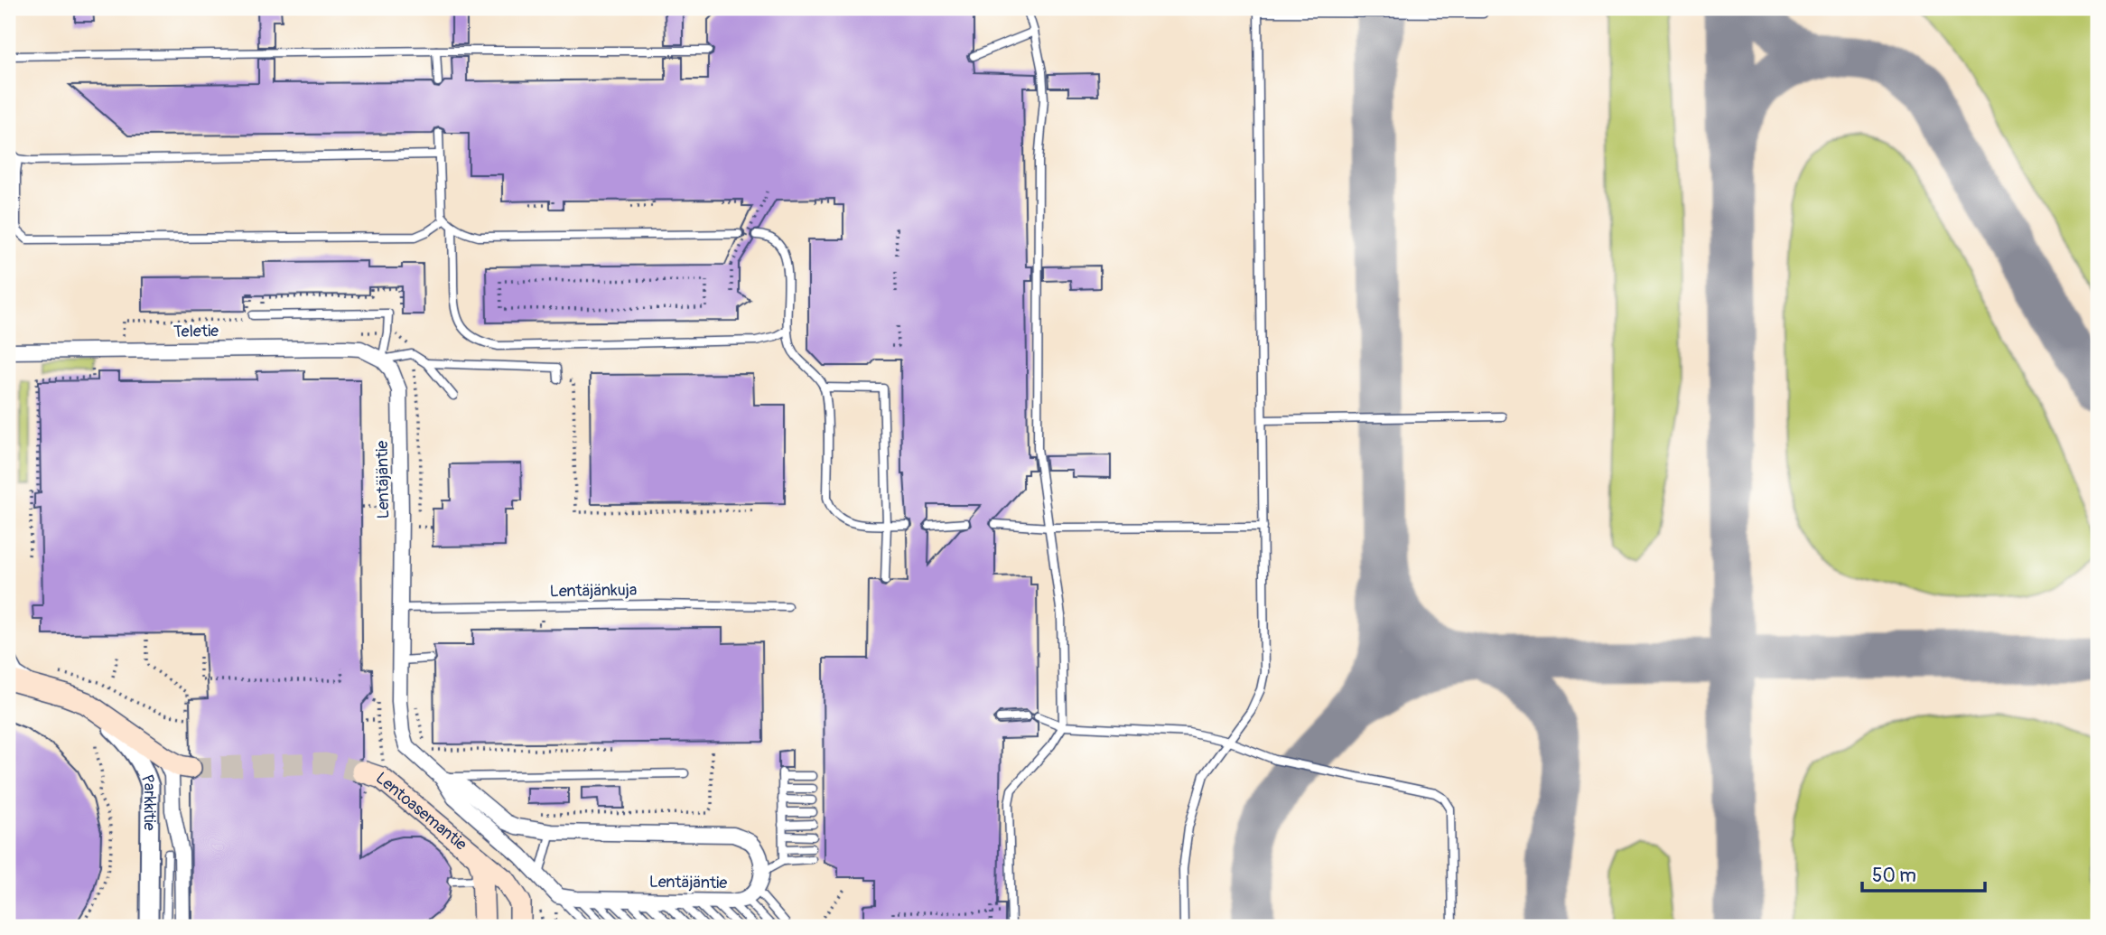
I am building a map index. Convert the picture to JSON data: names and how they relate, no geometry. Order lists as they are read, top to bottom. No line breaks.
{"streets":{"main road":["Lentoasemantie"],"street":["Teletie","Lentäjäntie","Parkkitie"],"lane":["Lentäjänkuja"]},"crossings":[["Teletie","Lentäjäntie"],["Lentäjäntie","Lentäjänkuja"]],"scale_bar":"50 m"}
